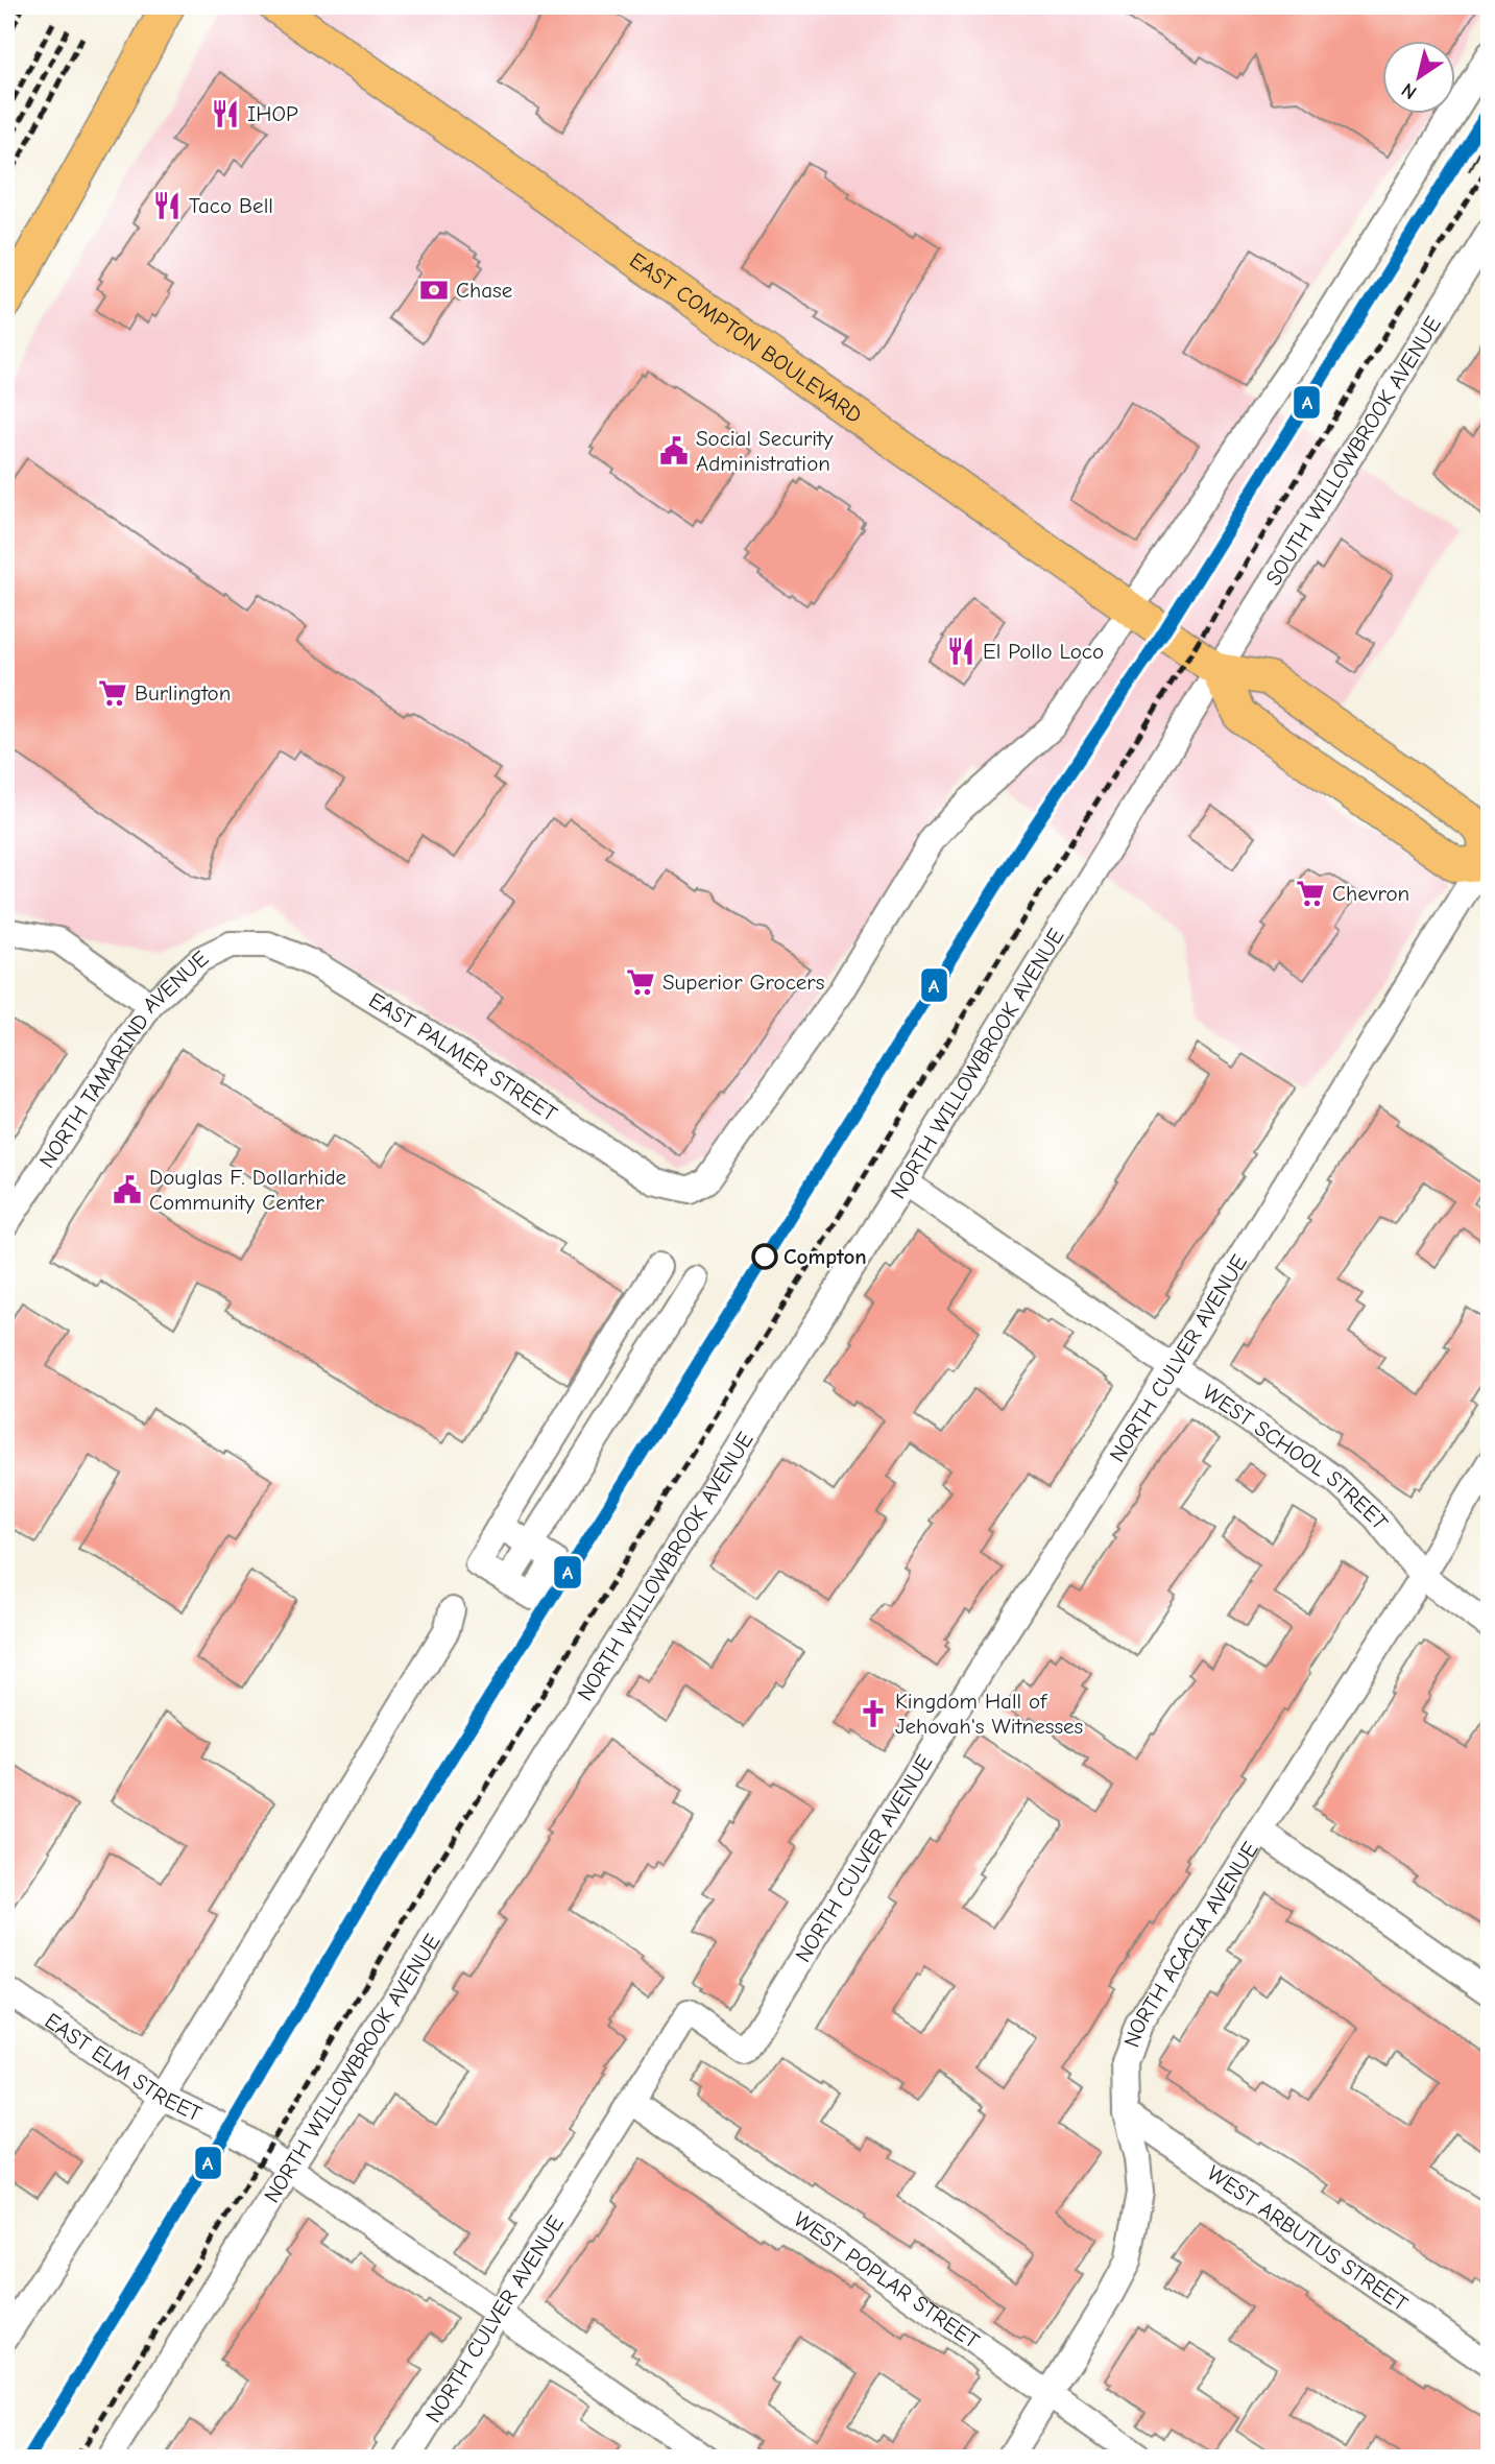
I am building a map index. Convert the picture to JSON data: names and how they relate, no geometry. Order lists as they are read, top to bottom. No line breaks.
{"streets":{"main road":["EAST COMPTON BOULEVARD"],"street":["SOUTH WILLOWBROOK AVENUE","EAST PALMER STREET","NORTH TAMARIND AVENUE","NORTH WILLOWBROOK AVENUE","NORTH CULVER AVENUE","WEST SCHOOL STREET","NORTH ACACIA AVENUE","EAST ELM STREET","WEST ARBUTUS STREET","WEST POPLAR STREET"]},"crossings":[["EAST COMPTON BOULEVARD","SOUTH WILLOWBROOK AVENUE"],["EAST COMPTON BOULEVARD","EAST PALMER STREET"],["EAST COMPTON BOULEVARD","NORTH WILLOWBROOK AVENUE"],["SOUTH WILLOWBROOK AVENUE","NORTH WILLOWBROOK AVENUE"],["EAST PALMER STREET","NORTH TAMARIND AVENUE"],["NORTH WILLOWBROOK AVENUE","WEST SCHOOL STREET"],["NORTH WILLOWBROOK AVENUE","EAST ELM STREET"],["NORTH CULVER AVENUE","WEST SCHOOL STREET"],["NORTH CULVER AVENUE","EAST ELM STREET"],["NORTH CULVER AVENUE","WEST POPLAR STREET"],["WEST SCHOOL STREET","NORTH ACACIA AVENUE"],["NORTH ACACIA AVENUE","WEST ARBUTUS STREET"],["NORTH ACACIA AVENUE","WEST POPLAR STREET"]],"places":{"restaurant":["IHOP","Taco Bell","El Pollo Loco"],"bank":["Chase"],"public building":["Social Security Administration","Douglas F. Dollarhide Community Center"],"supermarket":["Burlington","Chevron","Superior Grocers"],"other":["Compton"],"church":["Kingdom Hall of Jehovah's Witnesses"]},"lines":["transit line A"],"north":"bottom left"}
